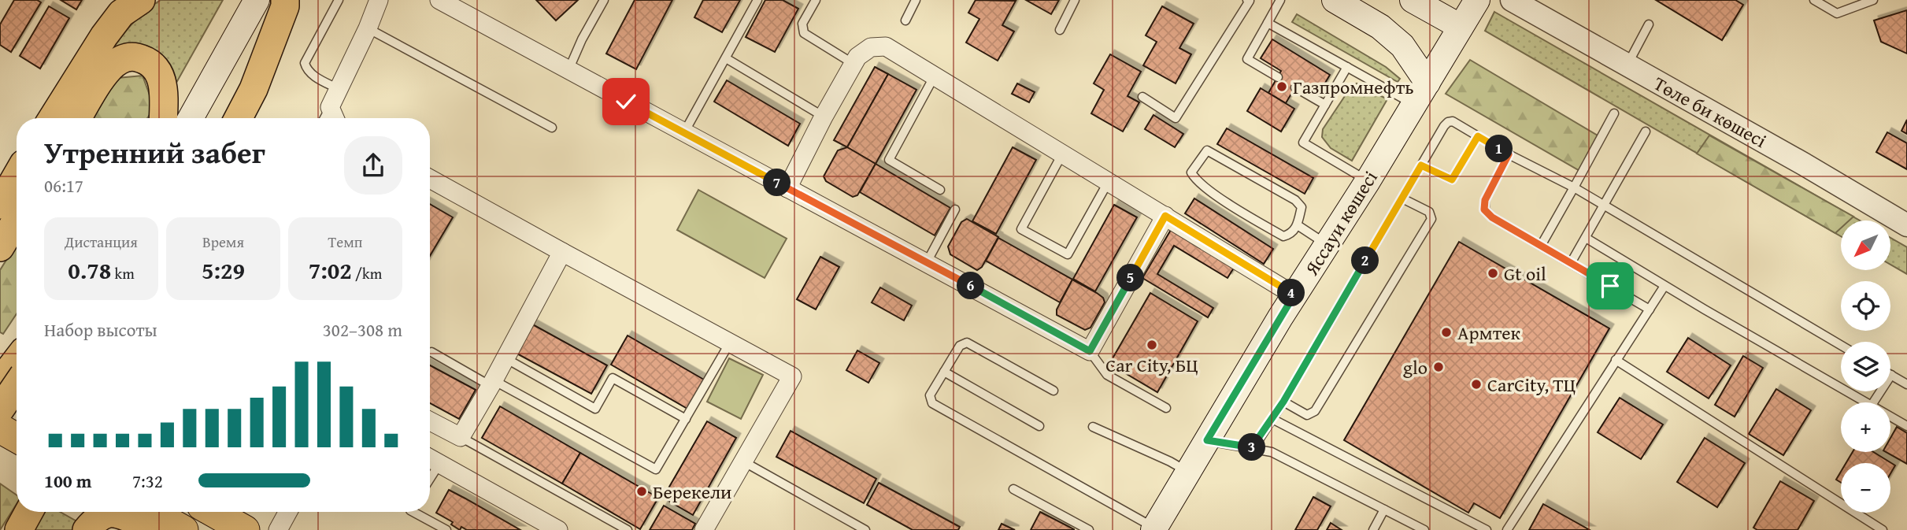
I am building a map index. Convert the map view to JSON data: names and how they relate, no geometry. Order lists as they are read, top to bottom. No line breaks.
{"streets":{"main road":["Яссауи көшесі"],"street":["Төле би көшесі"]},"places":["Газпромнефть","Gt oil","Армтек","Car City, БЦ","glo","CarCity, ТЦ","Берекели"],"north":"bottom left","page":{"heading":["Утренний забег","06:17"],"pins":["1","7","2","5","6","4","3"],"stats":[["Дистанция","0.78 km"],["Время","5:29"],["Темп","7:02 /km"]],"map_buttons":["+","−"],"chart":["Набор высоты","302–308 m"],"list":[{"name":"100 m","note":"7:32"}]}}
